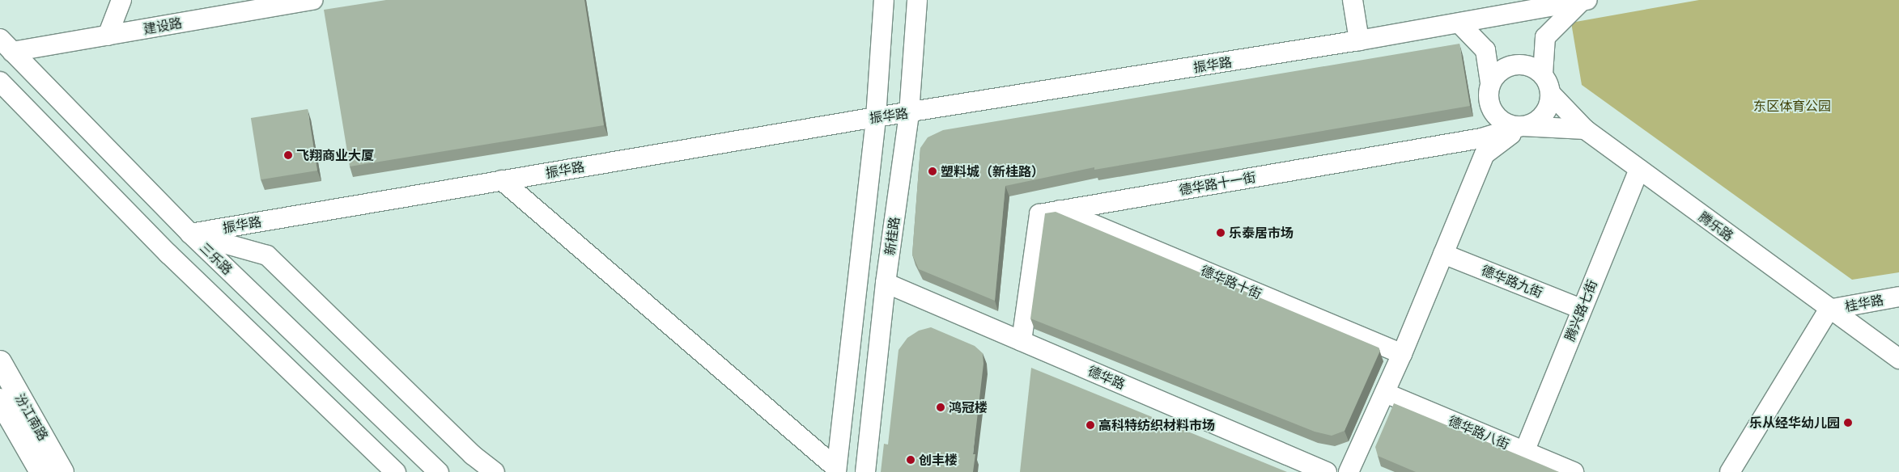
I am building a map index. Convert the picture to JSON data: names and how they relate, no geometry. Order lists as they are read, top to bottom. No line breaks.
{"streets":{"main road":["汾江南路"],"street":["建设路","振华路","德华路十一街","腾乐路","新桂路","三乐路","德华路九街","德华路十街","桂华路","腾兴路七街","德华路","德华路八街"]},"crossings":[["建设路","三乐路"],["振华路","新桂路"],["振华路","三乐路"],["德华路十一街","腾乐路"],["德华路十一街","德华路十街"],["德华路十一街","德华路"],["腾乐路","桂华路"],["腾乐路","腾兴路七街"],["新桂路","德华路"],["德华路九街","腾兴路七街"],["腾兴路七街","德华路八街"]],"parks":["东区体育公园"],"places":["飞翔商业大厦","塑料城（新桂路）","乐泰居市场","鸿冠楼","乐从经华幼儿园","高科特纺织材料市场","创丰楼"]}
